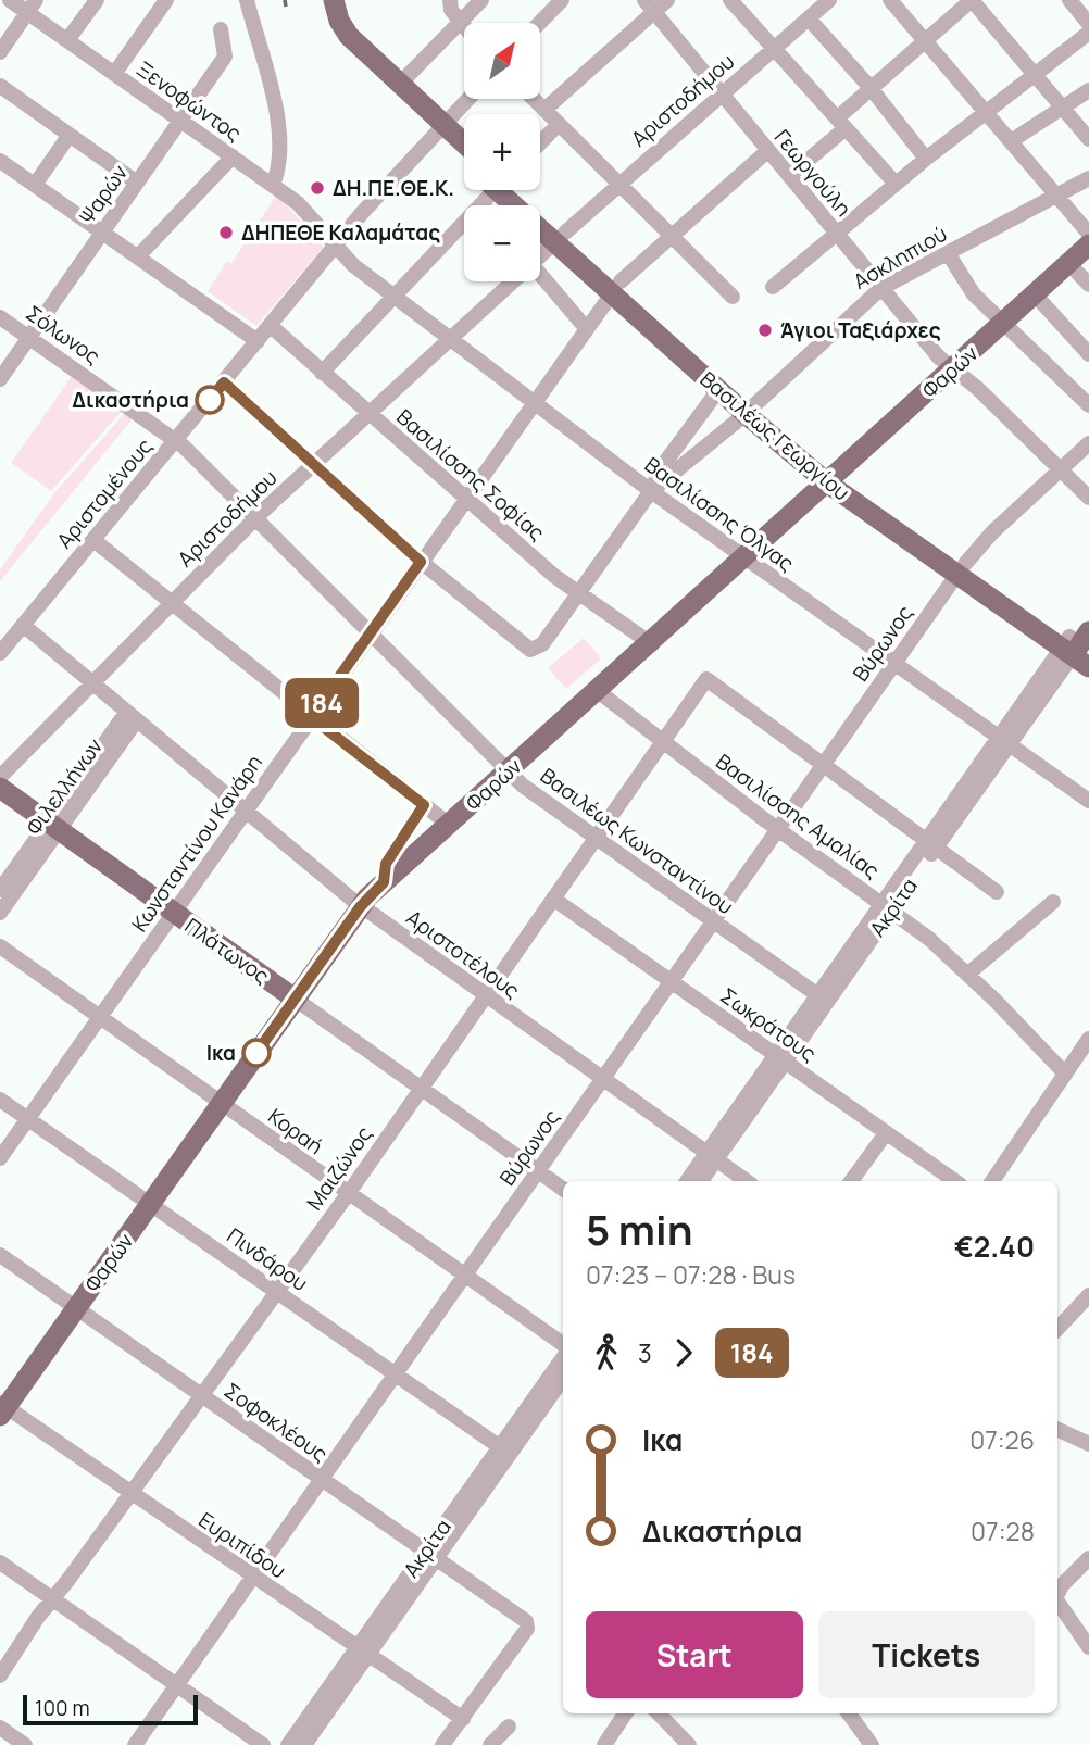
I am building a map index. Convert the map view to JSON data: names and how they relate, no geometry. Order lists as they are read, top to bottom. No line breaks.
{"streets":{"main road":["Φαρών","Βασιλέως Γεωργίου","Πλάτωνος"],"street":["Αριστοδήμου","Ξενοφώντος","Γεωργούλη","Ψαρών","Ασκληπιού","Σόλωνος","Βασιλίσσης Σοφίας","Αριστομένους","Βασιλίσσης Όλγας","Βύρωνος","Φιλελλήνων","Βασιλίσσης Αμαλίας","Βασιλέως Κωνσταντίνου","Κωνσταντίνου Κανάρη","Ακρίτα","Αριστοτέλους","Σωκράτους","Κοραή","Μαιζώνος","Πινδάρου","Σοφοκλέους","Ευριπίδου"]},"crossings":[["Αριστοδήμου","Γεωργούλη"],["Αριστοδήμου","Βασιλέως Γεωργίου"],["Αριστοδήμου","Βασιλίσσης Σοφίας"],["Αριστοδήμου","Βασιλίσσης Όλγας"],["Αριστοδήμου","Βασιλέως Κωνσταντίνου"],["Αριστοδήμου","Αριστοτέλους"],["Ξενοφώντος","Ψαρών"],["Ξενοφώντος","Αριστομένους"],["Ξενοφώντος","Βασιλίσσης Όλγας"],["Γεωργούλη","Ασκληπιού"],["Γεωργούλη","Φαρών"],["Γεωργούλη","Βύρωνος"],["Γεωργούλη","Κωνσταντίνου Κανάρη"],["Ψαρών","Σόλωνος"],["Ασκληπιού","Βασιλέως Γεωργίου"],["Ασκληπιού","Βασιλίσσης Όλγας"],["Σόλωνος","Αριστομένους"],["Σόλωνος","Βασιλέως Κωνσταντίνου"],["Φαρών","Βασιλέως Γεωργίου"],["Φαρών","Βασιλίσσης Σοφίας"],["Φαρών","Βασιλίσσης Όλγας"],["Φαρών","Βασιλίσσης Αμαλίας"],["Φαρών","Βασιλέως Κωνσταντίνου"],["Φαρών","Πλάτωνος"],["Φαρών","Αριστοτέλους"],["Φαρών","Κοραή"],["Φαρών","Πινδάρου"],["Φαρών","Σοφοκλέους"],["Φαρών","Ευριπίδου"],["Βασιλέως Γεωργίου","Βύρωνος"],["Βασιλέως Γεωργίου","Κωνσταντίνου Κανάρη"],["Βασιλέως Γεωργίου","Ακρίτα"],["Βασιλίσσης Σοφίας","Αριστομένους"],["Βασιλίσσης Σοφίας","Κωνσταντίνου Κανάρη"],["Αριστομένους","Βασιλίσσης Όλγας"],["Αριστομένους","Βασιλέως Κωνσταντίνου"],["Αριστομένους","Αριστοτέλους"],["Βασιλίσσης Όλγας","Βύρωνος"],["Βασιλίσσης Όλγας","Κωνσταντίνου Κανάρη"],["Βασιλίσσης Όλγας","Ακρίτα"],["Βύρωνος","Βασιλίσσης Αμαλίας"],["Βύρωνος","Βασιλέως Κωνσταντίνου"],["Βύρωνος","Πλάτωνος"],["Βύρωνος","Αριστοτέλους"],["Βύρωνος","Σωκράτους"],["Βύρωνος","Κοραή"],["Βύρωνος","Μαιζώνος"],["Βύρωνος","Πινδάρου"],["Βύρωνος","Σοφοκλέους"],["Βύρωνος","Ευριπίδου"],["Φιλελλήνων","Πλάτωνος"],["Φιλελλήνων","Αριστοτέλους"],["Βασιλίσσης Αμαλίας","Ακρίτα"],["Βασιλίσσης Αμαλίας","Μαιζώνος"],["Βασιλέως Κωνσταντίνου","Κωνσταντίνου Κανάρη"],["Βασιλέως Κωνσταντίνου","Ακρίτα"],["Βασιλέως Κωνσταντίνου","Μαιζώνος"],["Κωνσταντίνου Κανάρη","Πλάτωνος"],["Κωνσταντίνου Κανάρη","Αριστοτέλους"],["Κωνσταντίνου Κανάρη","Κοραή"],["Κωνσταντίνου Κανάρη","Πινδάρου"],["Ακρίτα","Αριστοτέλους"],["Ακρίτα","Σωκράτους"],["Ακρίτα","Πινδάρου"],["Ακρίτα","Σοφοκλέους"],["Ακρίτα","Ευριπίδου"],["Πλάτωνος","Μαιζώνος"],["Αριστοτέλους","Μαιζώνος"],["Σωκράτους","Μαιζώνος"],["Κοραή","Μαιζώνος"],["Μαιζώνος","Πινδάρου"],["Μαιζώνος","Σοφοκλέους"],["Μαιζώνος","Ευριπίδου"],["Σοφοκλέους","Ευριπίδου"]],"places":["ΔΗ.ΠΕ.ΘΕ.Κ.","ΔΗΠΕΘΕ Καλαμάτας","Άγιοι Ταξιάρχες","Δικαστήρια","Ικα"],"lines":["bus line 184"],"scale_bar":"100 m","north":"top right","page":{"on_map":"184","map_buttons":["+","−"],"heading":["5 min","07:23 – 07:28 · Bus","€2.40"],"legs":["3","184"],"list":[{"name":"Ικα","value":"07:26"},{"name":"Δικαστήρια","value":"07:28"}],"buttons":["Start","Tickets"],"scale":"100 m"}}
